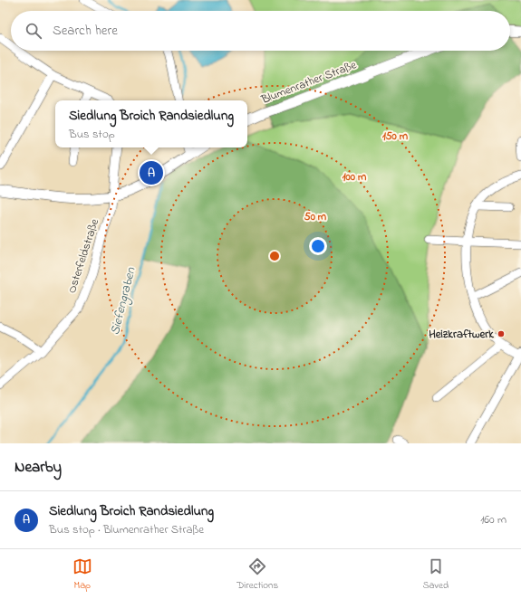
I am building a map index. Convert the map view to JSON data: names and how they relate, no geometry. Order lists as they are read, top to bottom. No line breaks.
{"streets":{"street":["Blumenrather Straße","Osterfeldstraße"]},"water":["Siefengraben"],"places":["Heizkraftwerk"],"page":{"search":"Search here","popup":["Siedlung Broich Randsiedlung","Bus stop"],"pins":"A","heading":"Nearby","list":[{"mark":"A","name":"Siedlung Broich Randsiedlung","note":"Bus stop · Blumenrather Straße","value":"160 m"}],"nav":["Map","Directions","Saved"]},"rings":["150 m","100 m","50 m"]}
